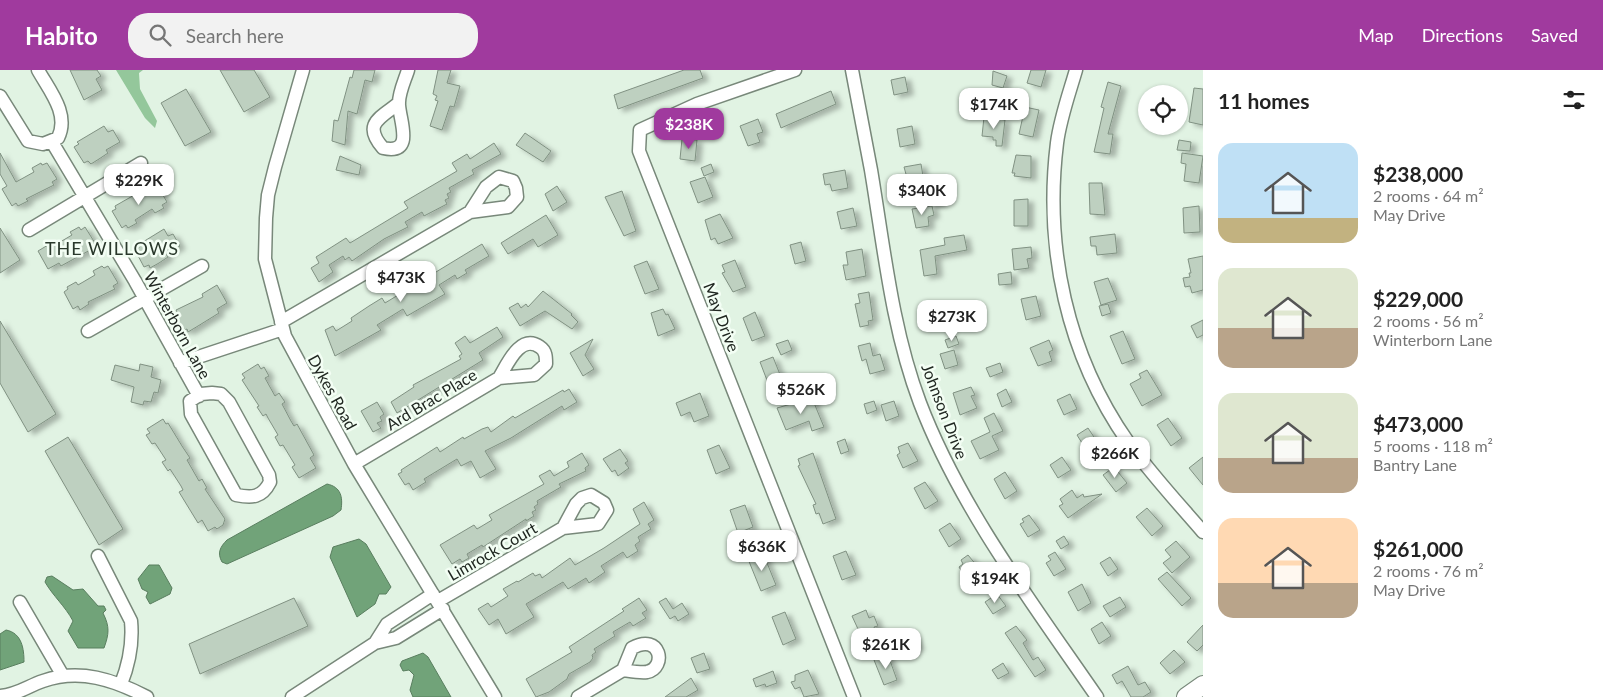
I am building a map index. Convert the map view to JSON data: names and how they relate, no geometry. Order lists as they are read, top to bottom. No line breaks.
{"streets":{"street":["May Drive","Winterborn Lane","Dykes Road","Ard Brac Place","Johnson Drive","Limrock Court"]},"crossings":[["Dykes Road","Ard Brac Place"],["Dykes Road","Limrock Court"]],"districts":["THE WILLOWS"],"page":{"header":"Habito","search":"Search here","nav":["Map","Directions","Saved"],"heading":"11 homes","price":["$174K","$238K","$229K","$340K","$473K","$273K","$526K","$266K","$636K","$194K","$261K"],"list":[{"name":"$238,000","note":"2 rooms · 64 m² · May Drive"},{"name":"$229,000","note":"2 rooms · 56 m² · Winterborn Lane"},{"name":"$473,000","note":"5 rooms · 118 m² · Bantry Lane"},{"name":"$261,000","note":"2 rooms · 76 m² · May Drive"}]}}
